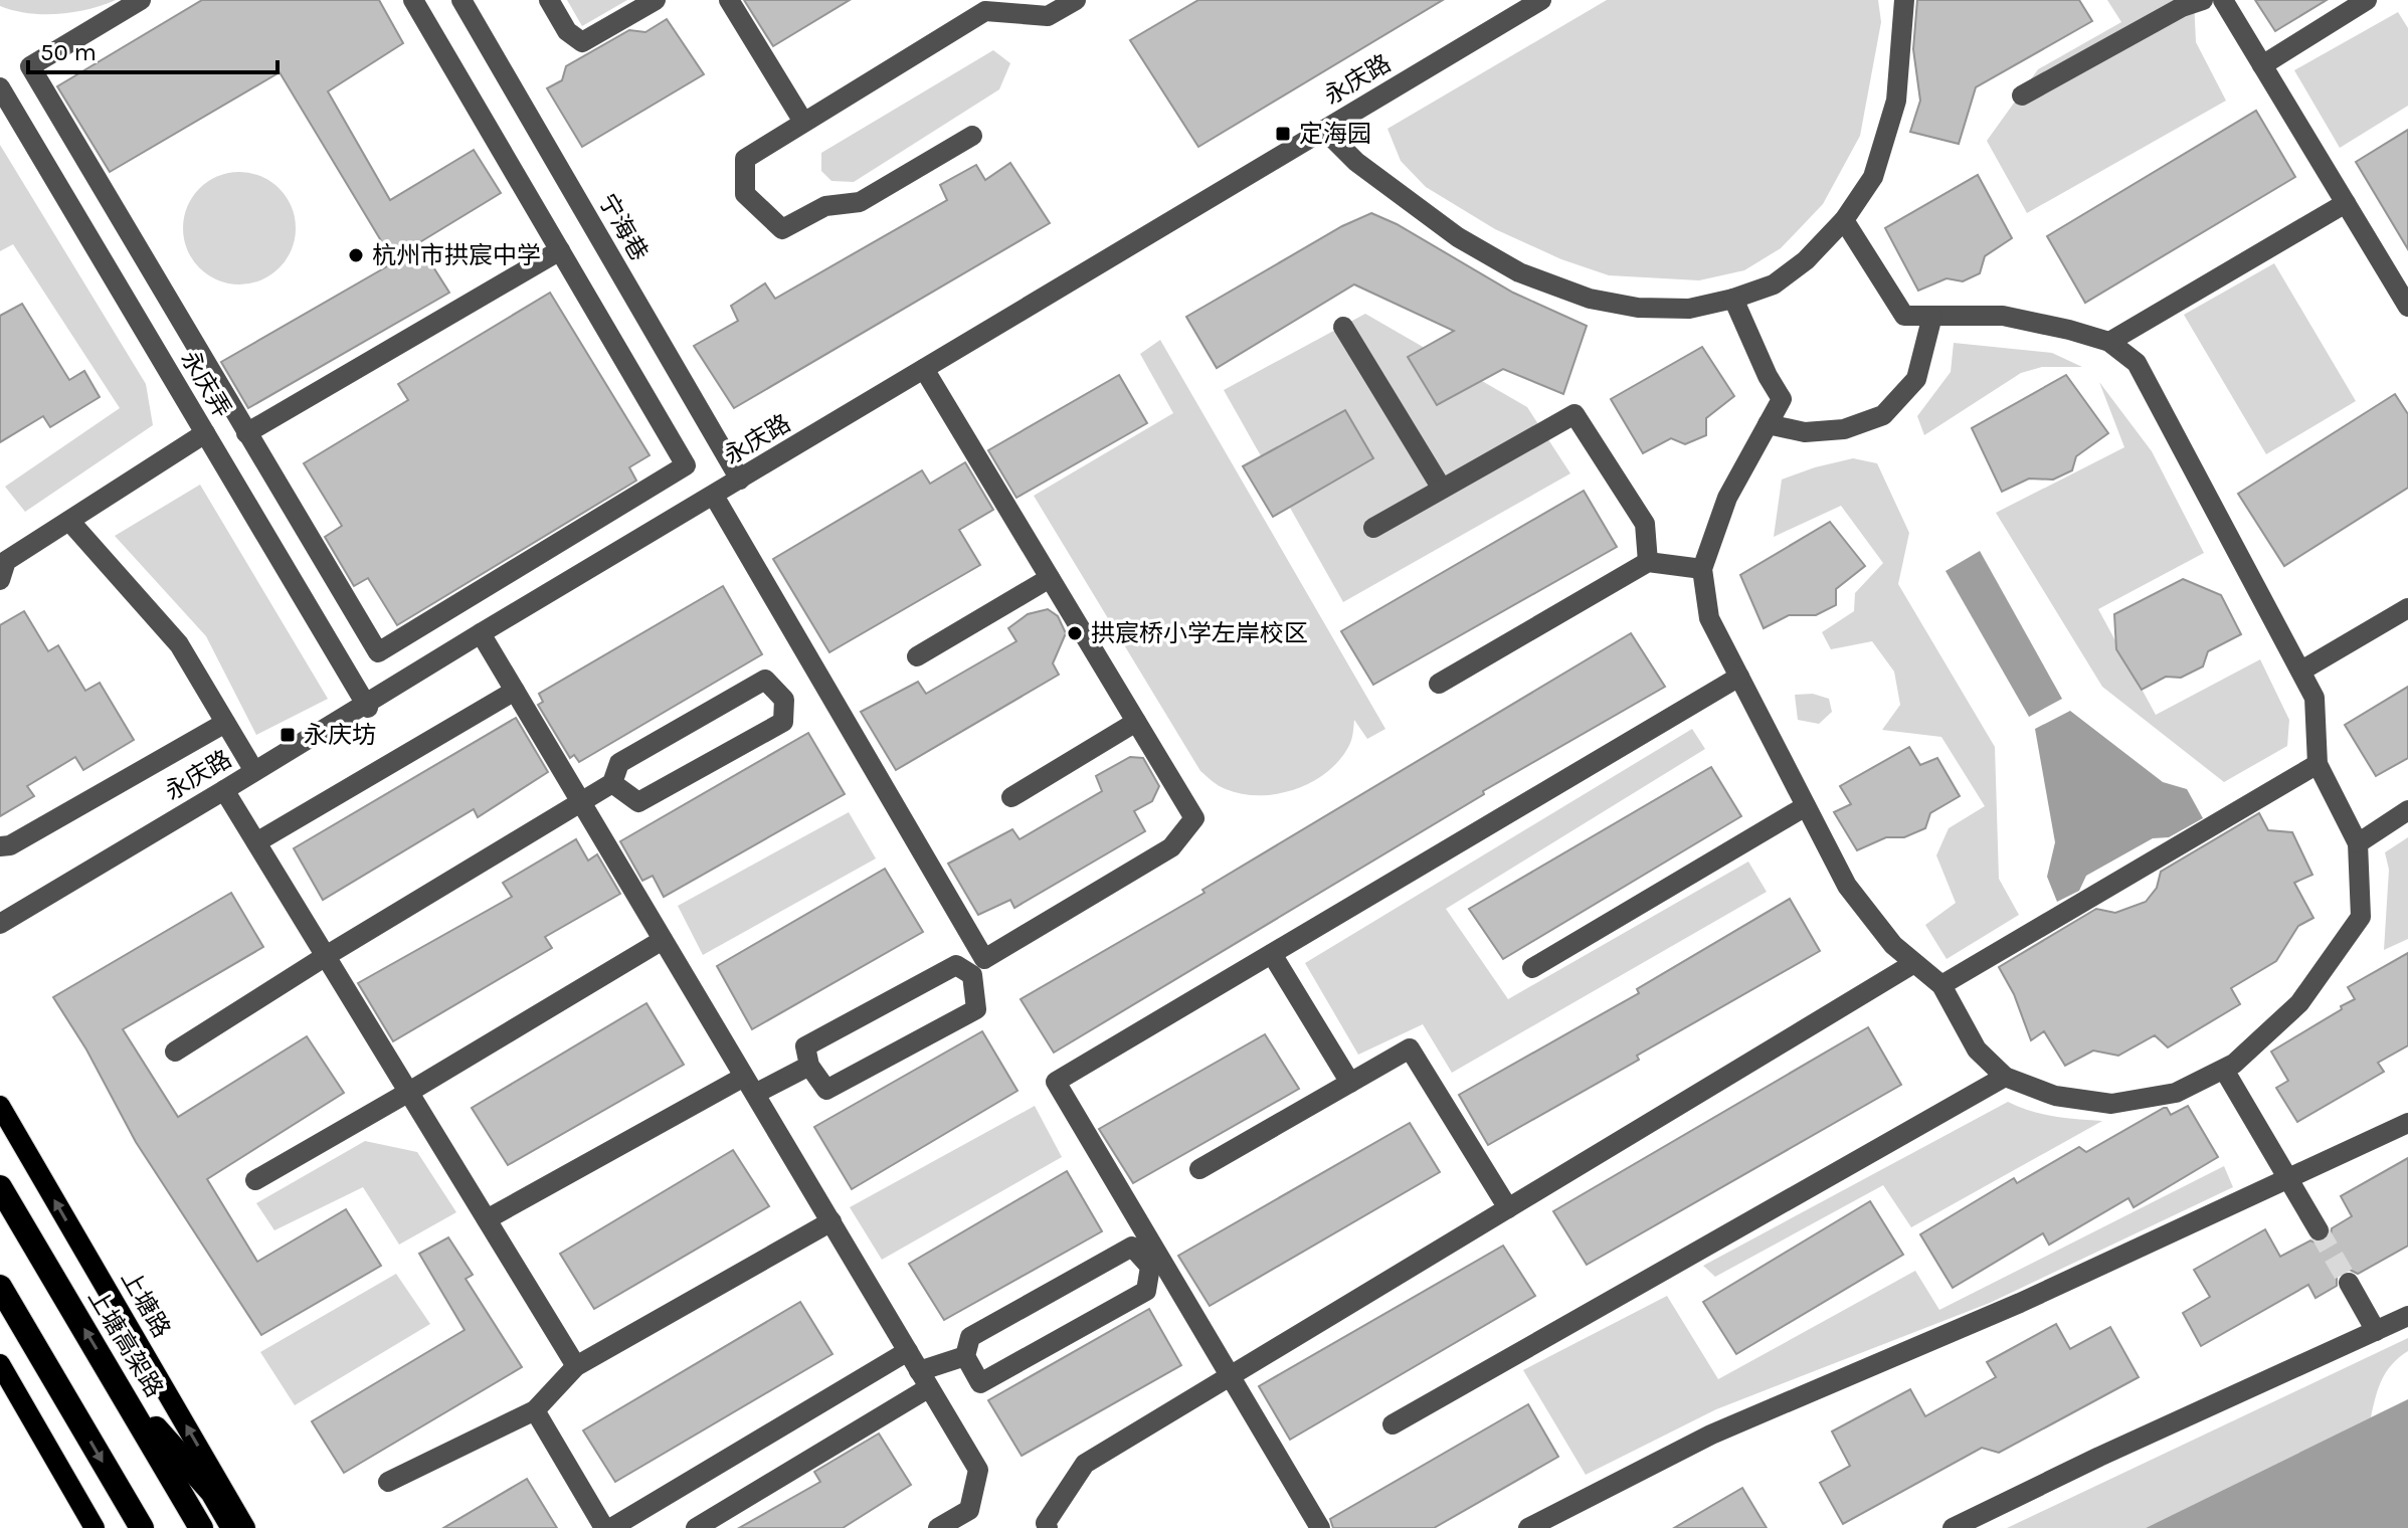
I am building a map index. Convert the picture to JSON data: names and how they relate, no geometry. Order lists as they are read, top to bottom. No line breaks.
{"streets":{"highway":["上塘高架路"],"main road":["上塘路"],"street":["永庆路","宁海巷","永庆弄"]},"crossings":[["永庆路","宁海巷"],["永庆路","永庆弄"]],"places":{"transit":["定海园","永庆坊"],"other":["杭州市拱宸中学","拱宸桥小学左岸校区"]},"scale_bar":"50 m"}
